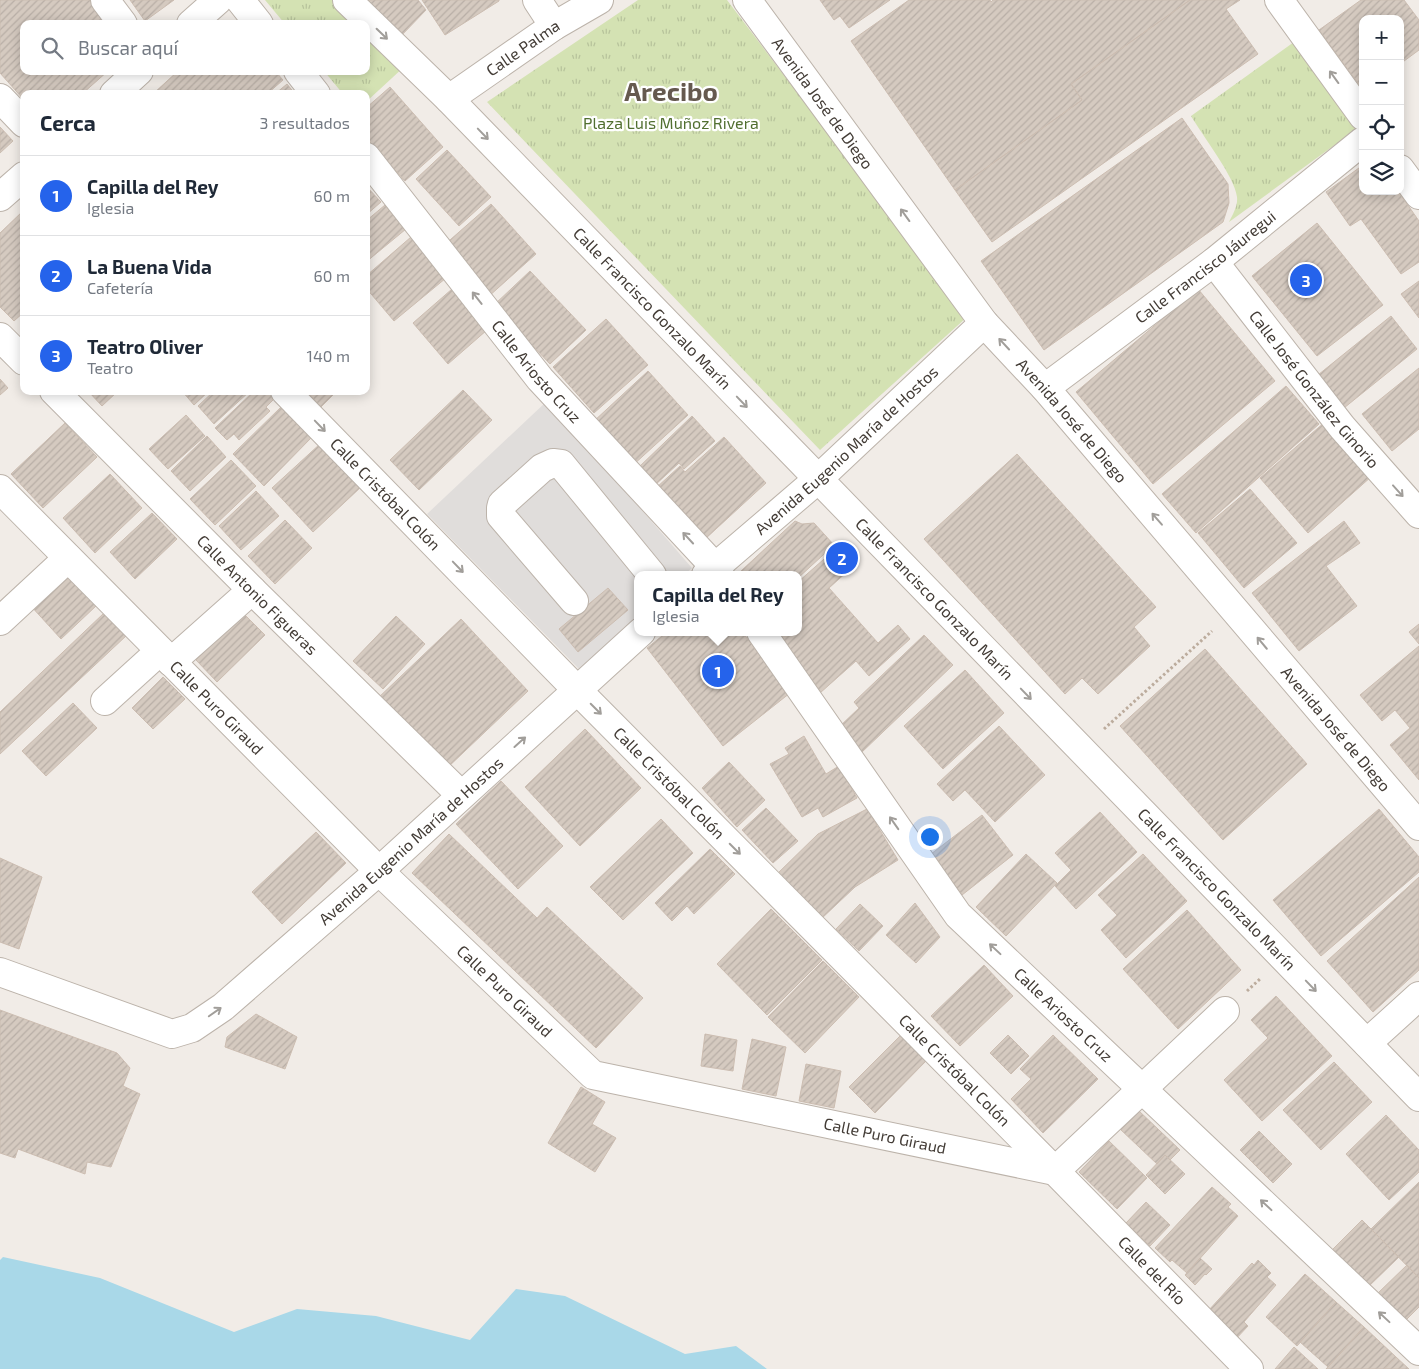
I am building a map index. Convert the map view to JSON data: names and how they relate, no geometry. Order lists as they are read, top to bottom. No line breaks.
{"streets":{"street":["Calle Palma","Avenida José de Diego","Calle Francisco Jáuregui","Calle Francisco Gonzalo Marín","Calle Ariosto Cruz","Calle José González Ginorio","Avenida Eugenio María de Hostos","Calle Cristóbal Colón","Calle Antonio Figueras","Calle Puro Giraud","Calle del Río"]},"crossings":[["Calle Palma","Calle Francisco Gonzalo Marín"],["Avenida José de Diego","Calle Francisco Jáuregui"],["Avenida José de Diego","Avenida Eugenio María de Hostos"],["Calle Francisco Jáuregui","Calle José González Ginorio"],["Calle Francisco Gonzalo Marín","Avenida Eugenio María de Hostos"],["Avenida Eugenio María de Hostos","Calle Cristóbal Colón"],["Avenida Eugenio María de Hostos","Calle Antonio Figueras"],["Avenida Eugenio María de Hostos","Calle Puro Giraud"],["Calle Cristóbal Colón","Calle Puro Giraud"],["Calle Cristóbal Colón","Calle del Río"],["Calle Puro Giraud","Calle del Río"]],"one_way":["Avenida José de Diego","Calle Francisco Gonzalo Marín","Calle Ariosto Cruz","Calle José González Ginorio","Avenida Eugenio María de Hostos","Calle Cristóbal Colón"],"districts":["Arecibo"],"parks":["Plaza Luis Muñoz Rivera"],"page":{"map_buttons":["+","−"],"search":"Buscar aquí","heading":["Cerca","3 resultados"],"list":[{"mark":"1","name":"Capilla del Rey","note":"Iglesia","value":"60 m"},{"mark":"2","name":"La Buena Vida","note":"Cafetería","value":"60 m"},{"mark":"3","name":"Teatro Oliver","note":"Teatro","value":"140 m"}],"pins":["3","2","1"],"popup":["Capilla del Rey","Iglesia"]}}
